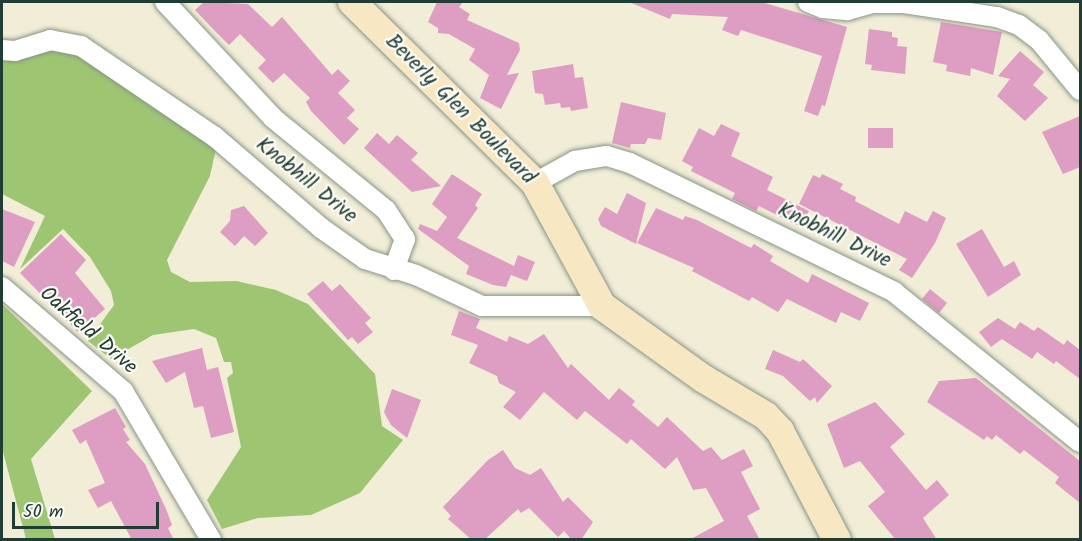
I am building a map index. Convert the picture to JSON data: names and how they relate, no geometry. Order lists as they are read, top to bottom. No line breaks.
{"streets":{"main road":["Beverly Glen Boulevard"],"street":["Knobhill Drive","Oakfield Drive"]},"crossings":[["Beverly Glen Boulevard","Knobhill Drive"]],"scale_bar":"50 m"}
